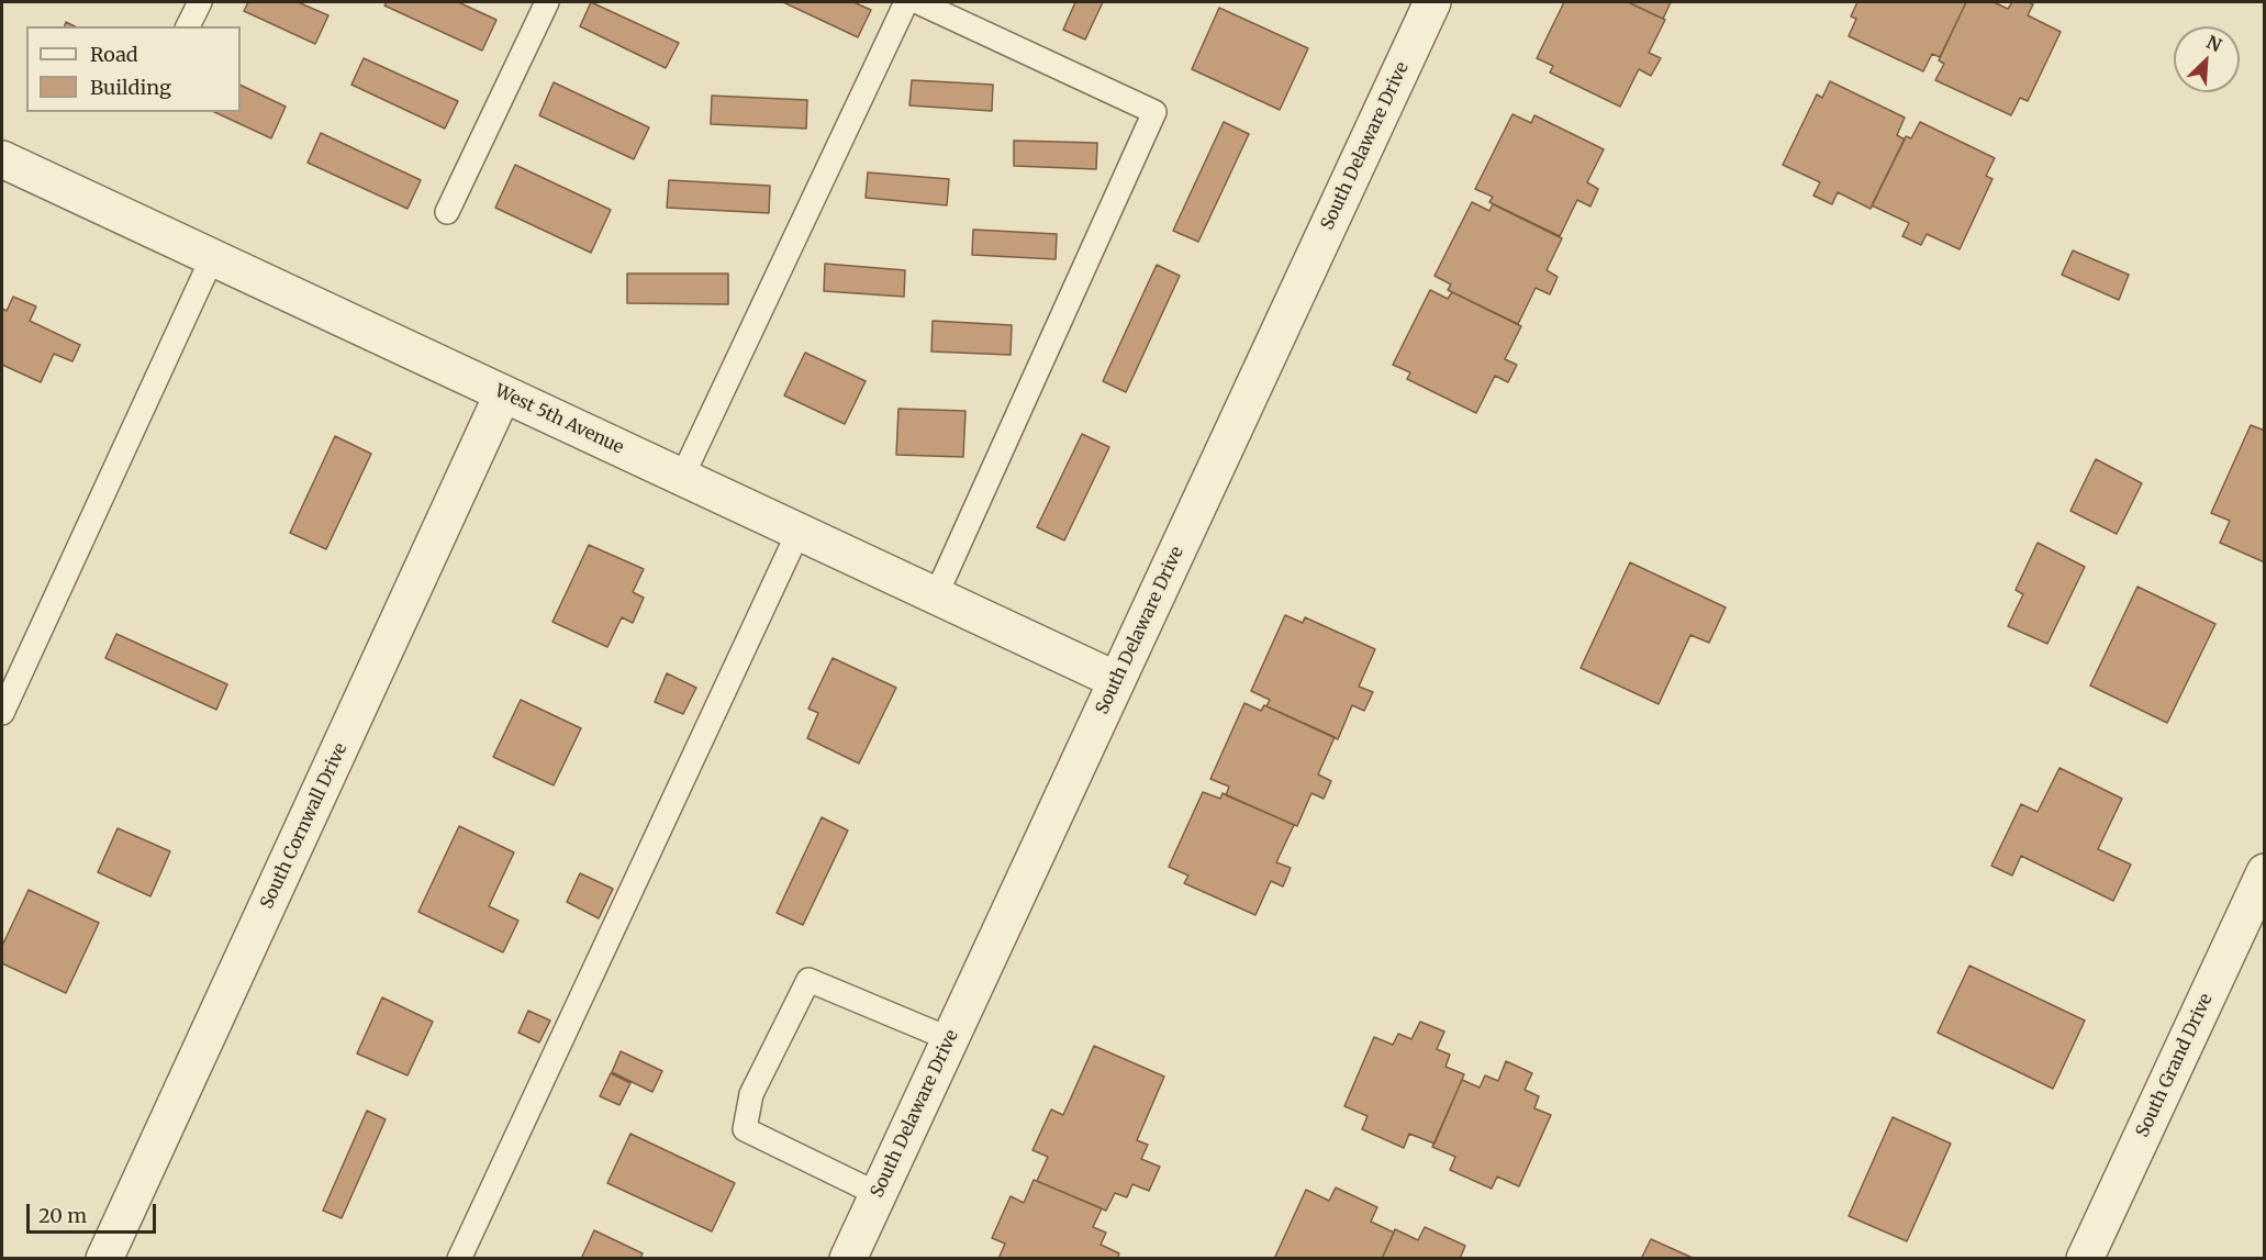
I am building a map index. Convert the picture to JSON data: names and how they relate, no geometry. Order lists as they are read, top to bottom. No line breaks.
{"streets":{"street":["South Delaware Drive","West 5th Avenue","South Cornwall Drive","South Grand Drive"]},"crossings":[["South Delaware Drive","West 5th Avenue"],["West 5th Avenue","South Cornwall Drive"]],"legend":["Road","Building"],"scale_bar":"20 m","north":"top right"}
